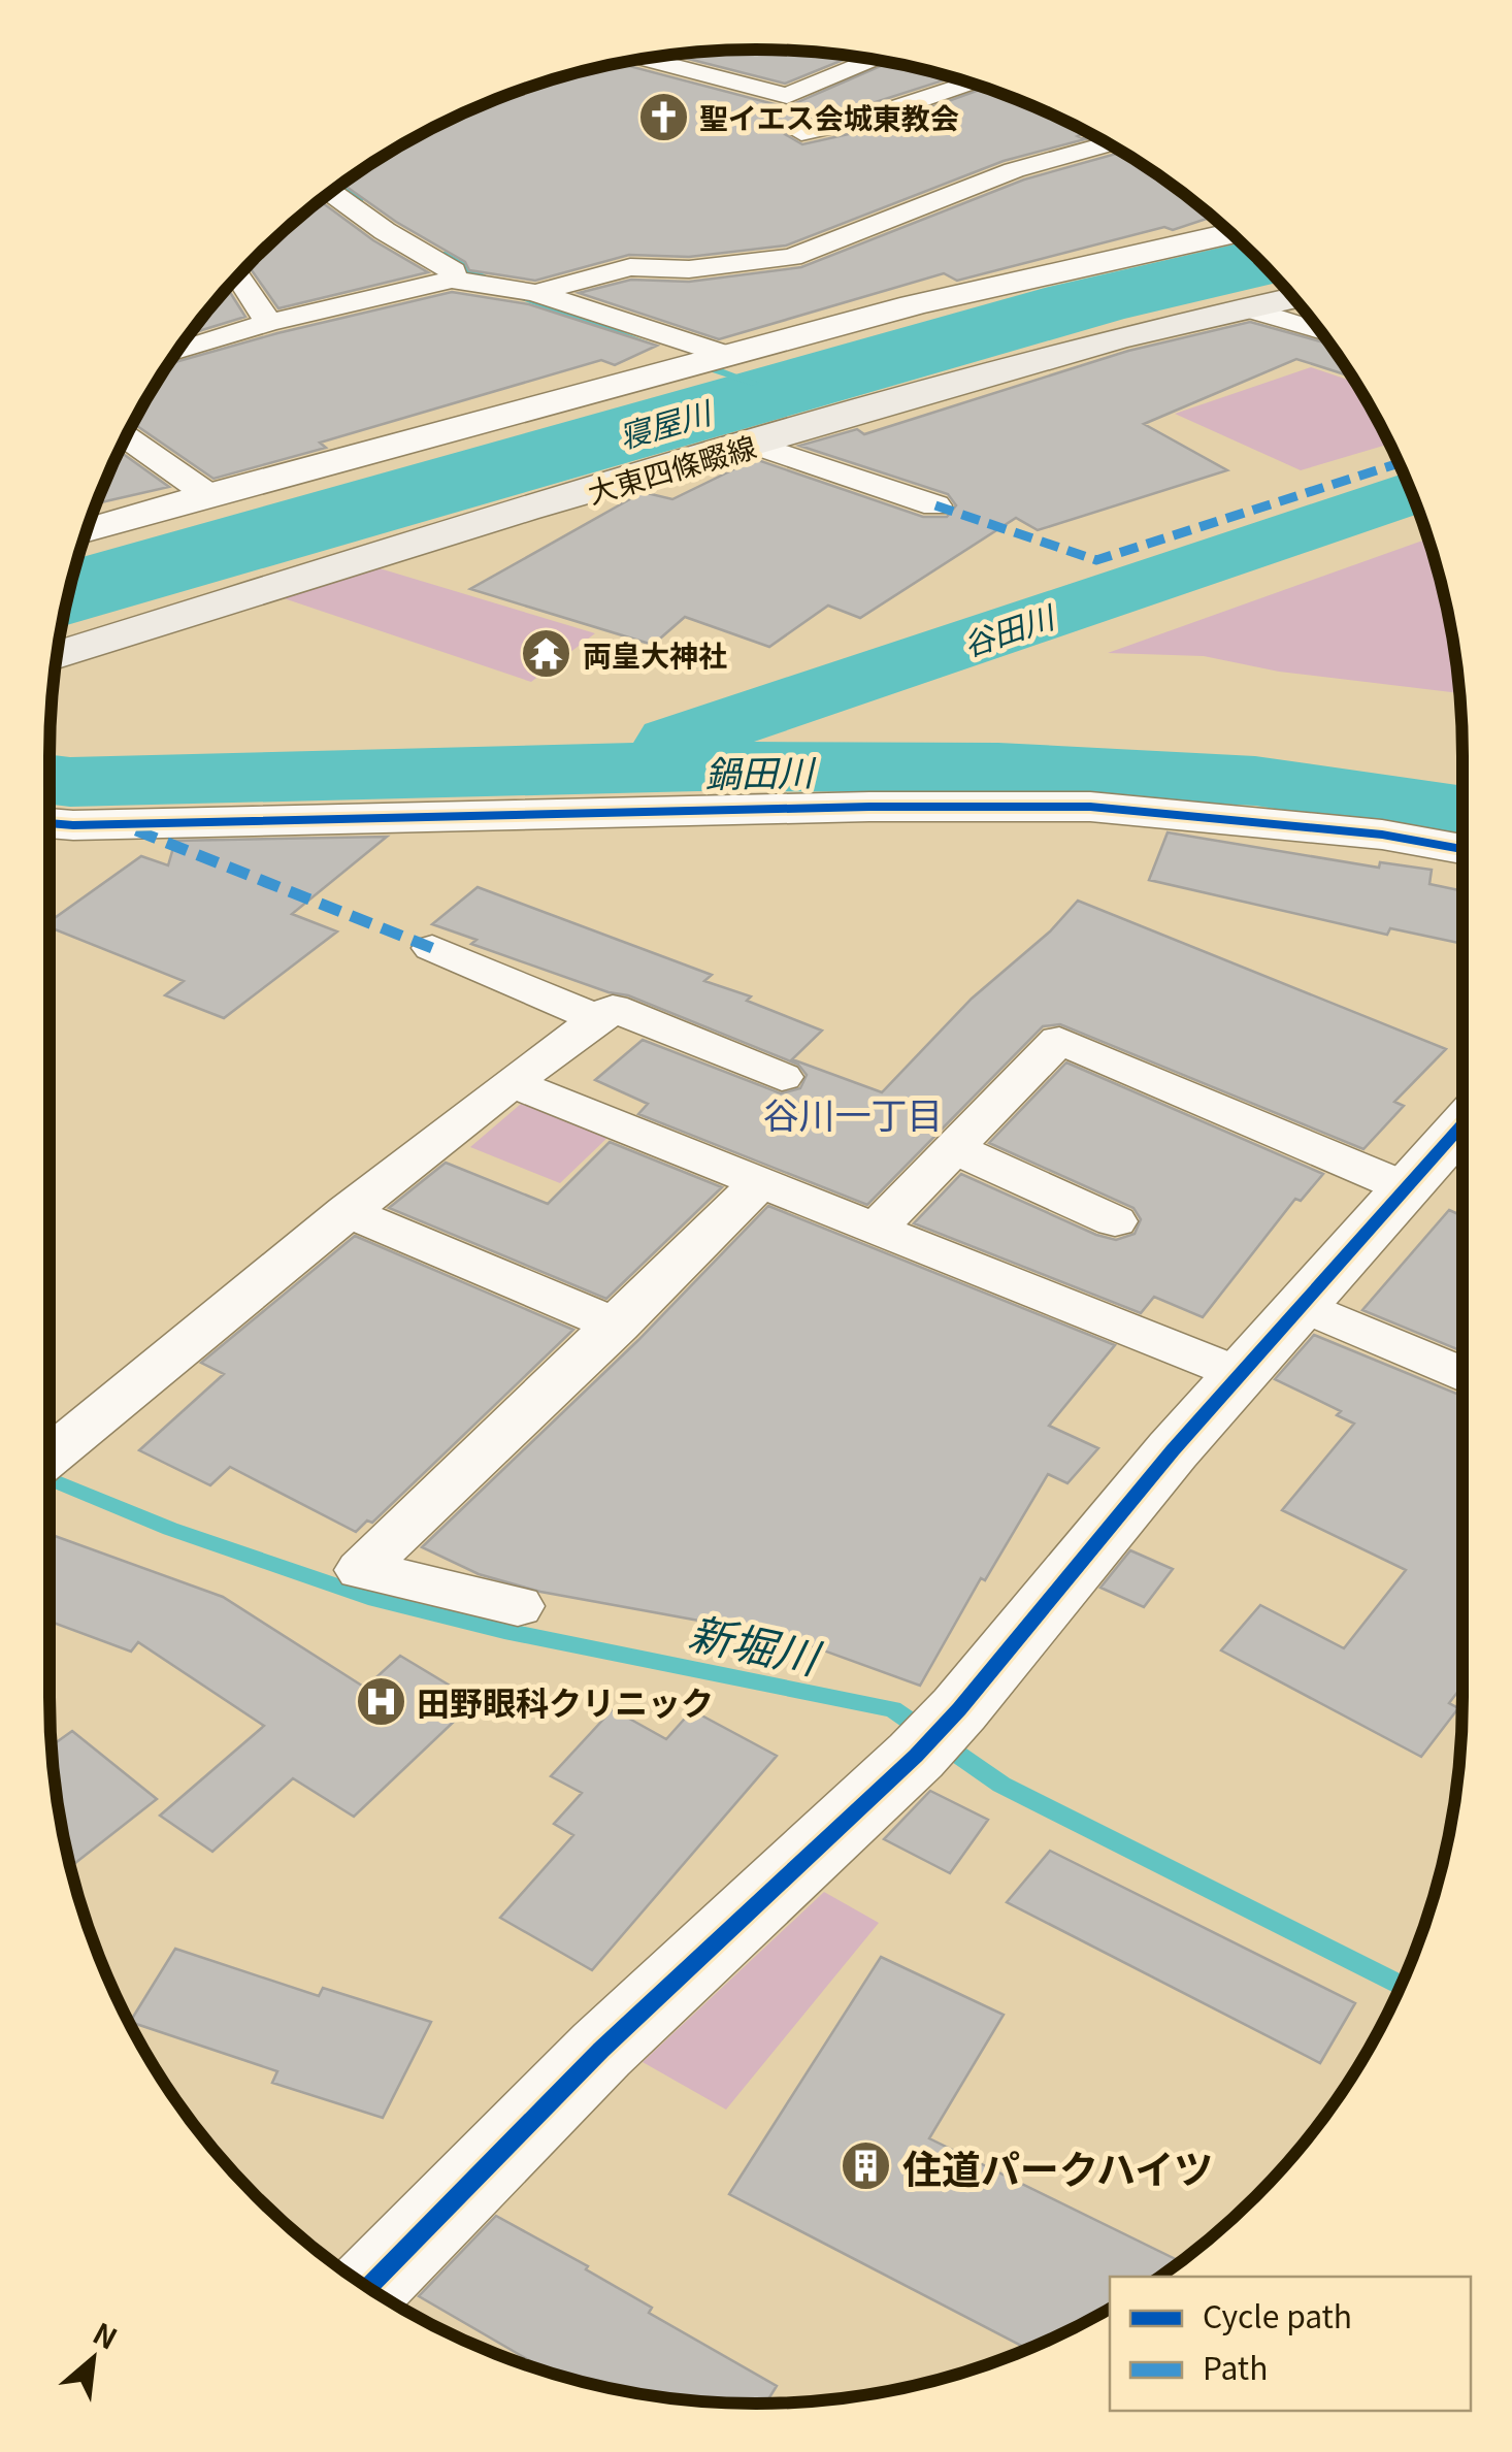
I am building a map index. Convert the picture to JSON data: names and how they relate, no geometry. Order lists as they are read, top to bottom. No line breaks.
{"streets":{"main road":["大東四條畷線"]},"districts":["谷川一丁目"],"water":["寝屋川","谷田川","鍋田川","新堀川"],"places":{"church":["聖イエス会城東教会"],"temple":["両皇大神社"],"hospital":["田野眼科クリニック"],"building":["住道パークハイツ"]},"legend":["Cycle path","Path"],"north":"top right"}
